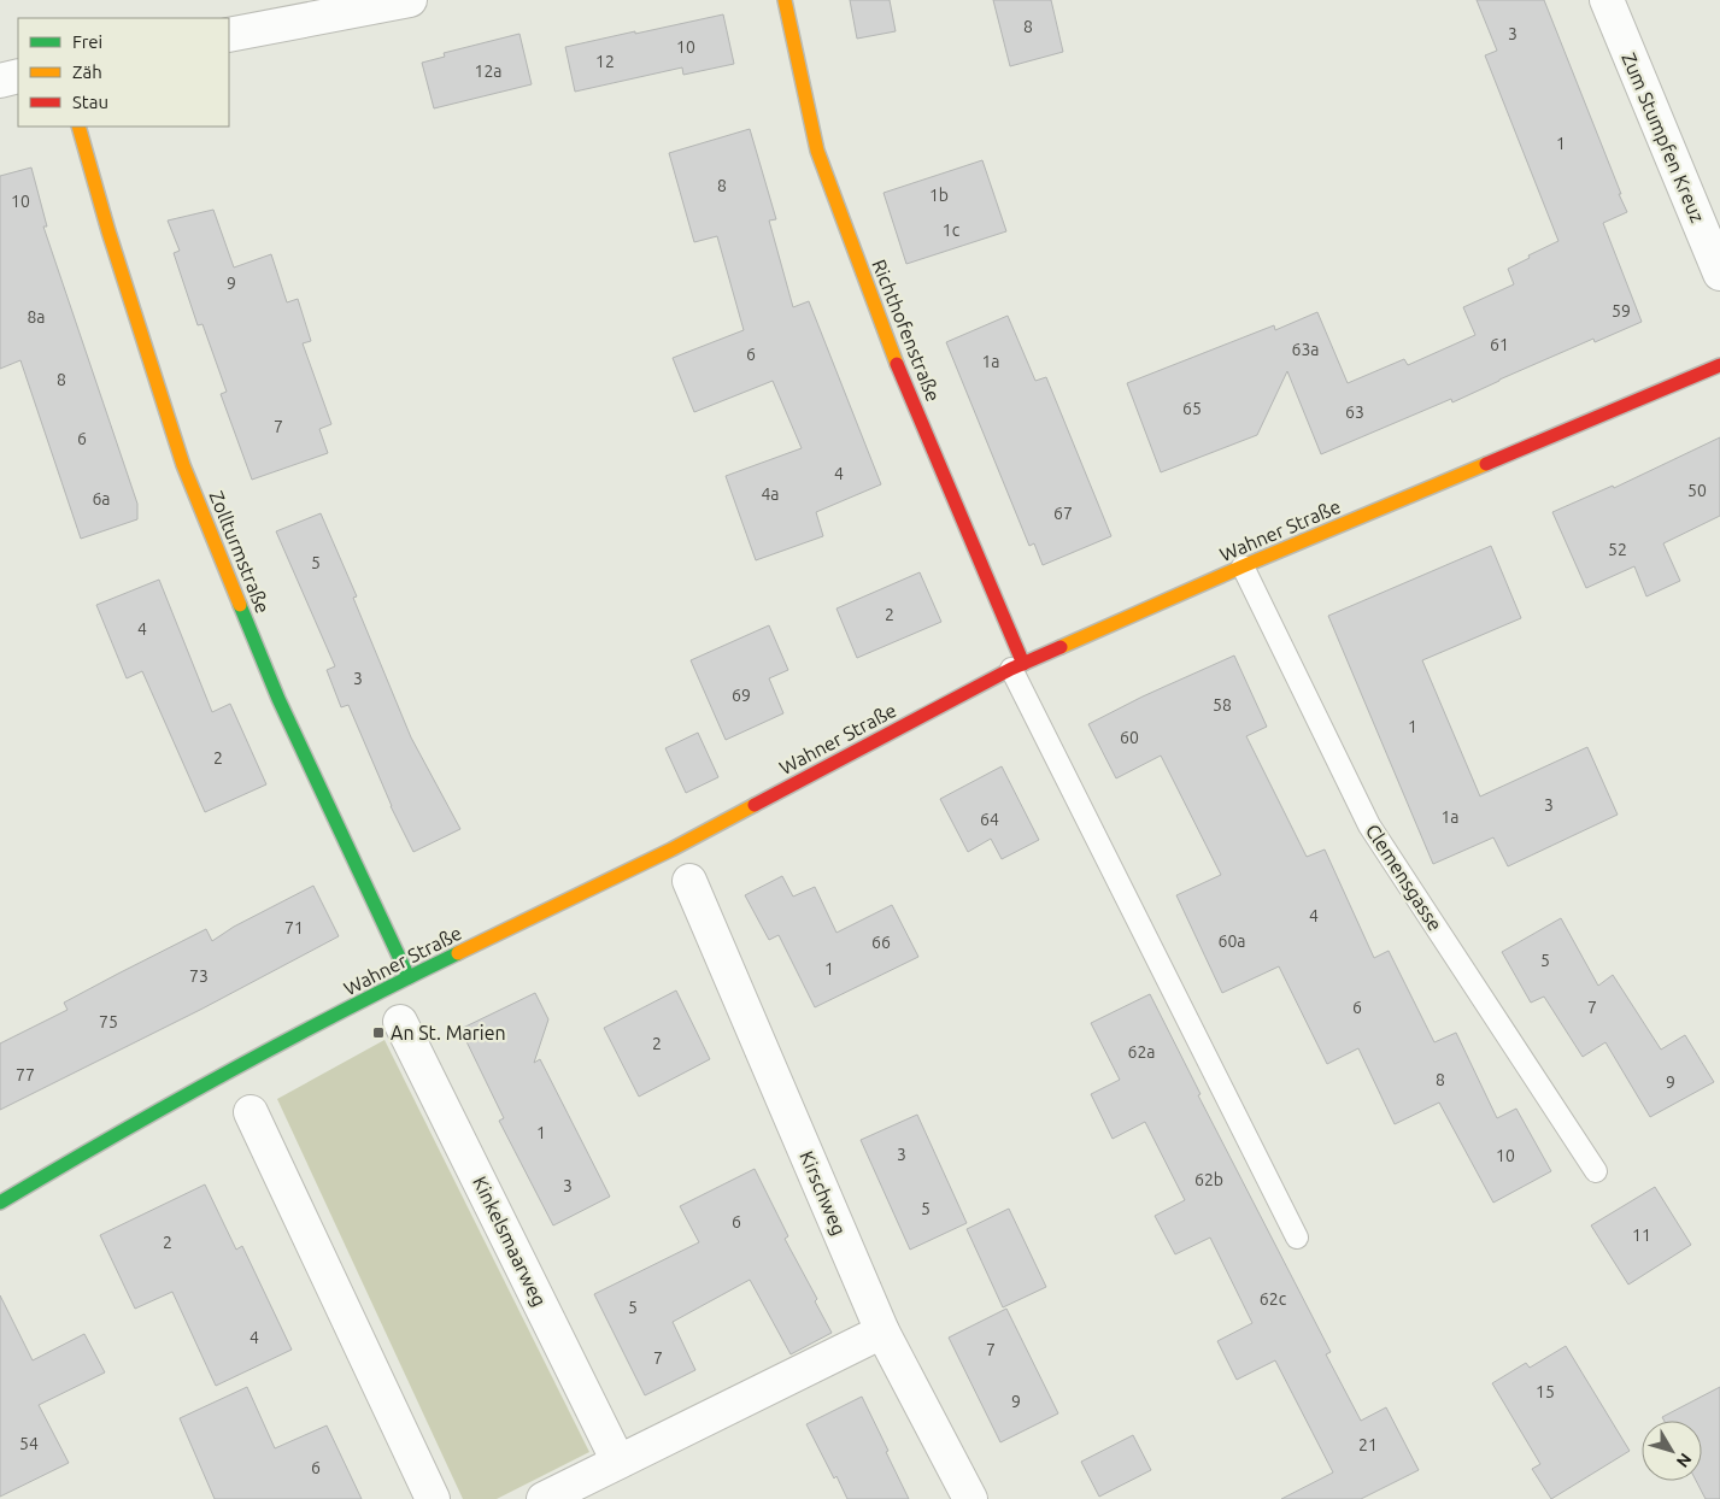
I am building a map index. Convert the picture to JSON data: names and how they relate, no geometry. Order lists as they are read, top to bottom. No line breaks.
{"streets":{"street":["Zum Stumpfen Kreuz","Richthofenstraße","Wahner Straße","Zollturmstraße","Kirschweg","Kinkelsmaarweg"],"lane":["Clemensgasse"]},"crossings":[["Richthofenstraße","Wahner Straße"],["Wahner Straße","Zollturmstraße"],["Wahner Straße","Clemensgasse"]],"places":{"transit":["An St. Marien"]},"house_numbers":["8","3","10","12","12a","1","8","1b","10","1c","9","59","8a","61","63a","6","1a","8","65","63","7","6","4","50","4a","6a","67","52","5","2","4","3","69","58","1","60","2","3","1a","64","4","71","60a","66","5","1","73","6","7","75","2","62a","77","8","9","1","3","10","62b","3","5","6","11","2","62c","5","4","7","7","15","9","54","21","6"],"legend":["Frei","Zäh","Stau"],"north":"bottom right"}
